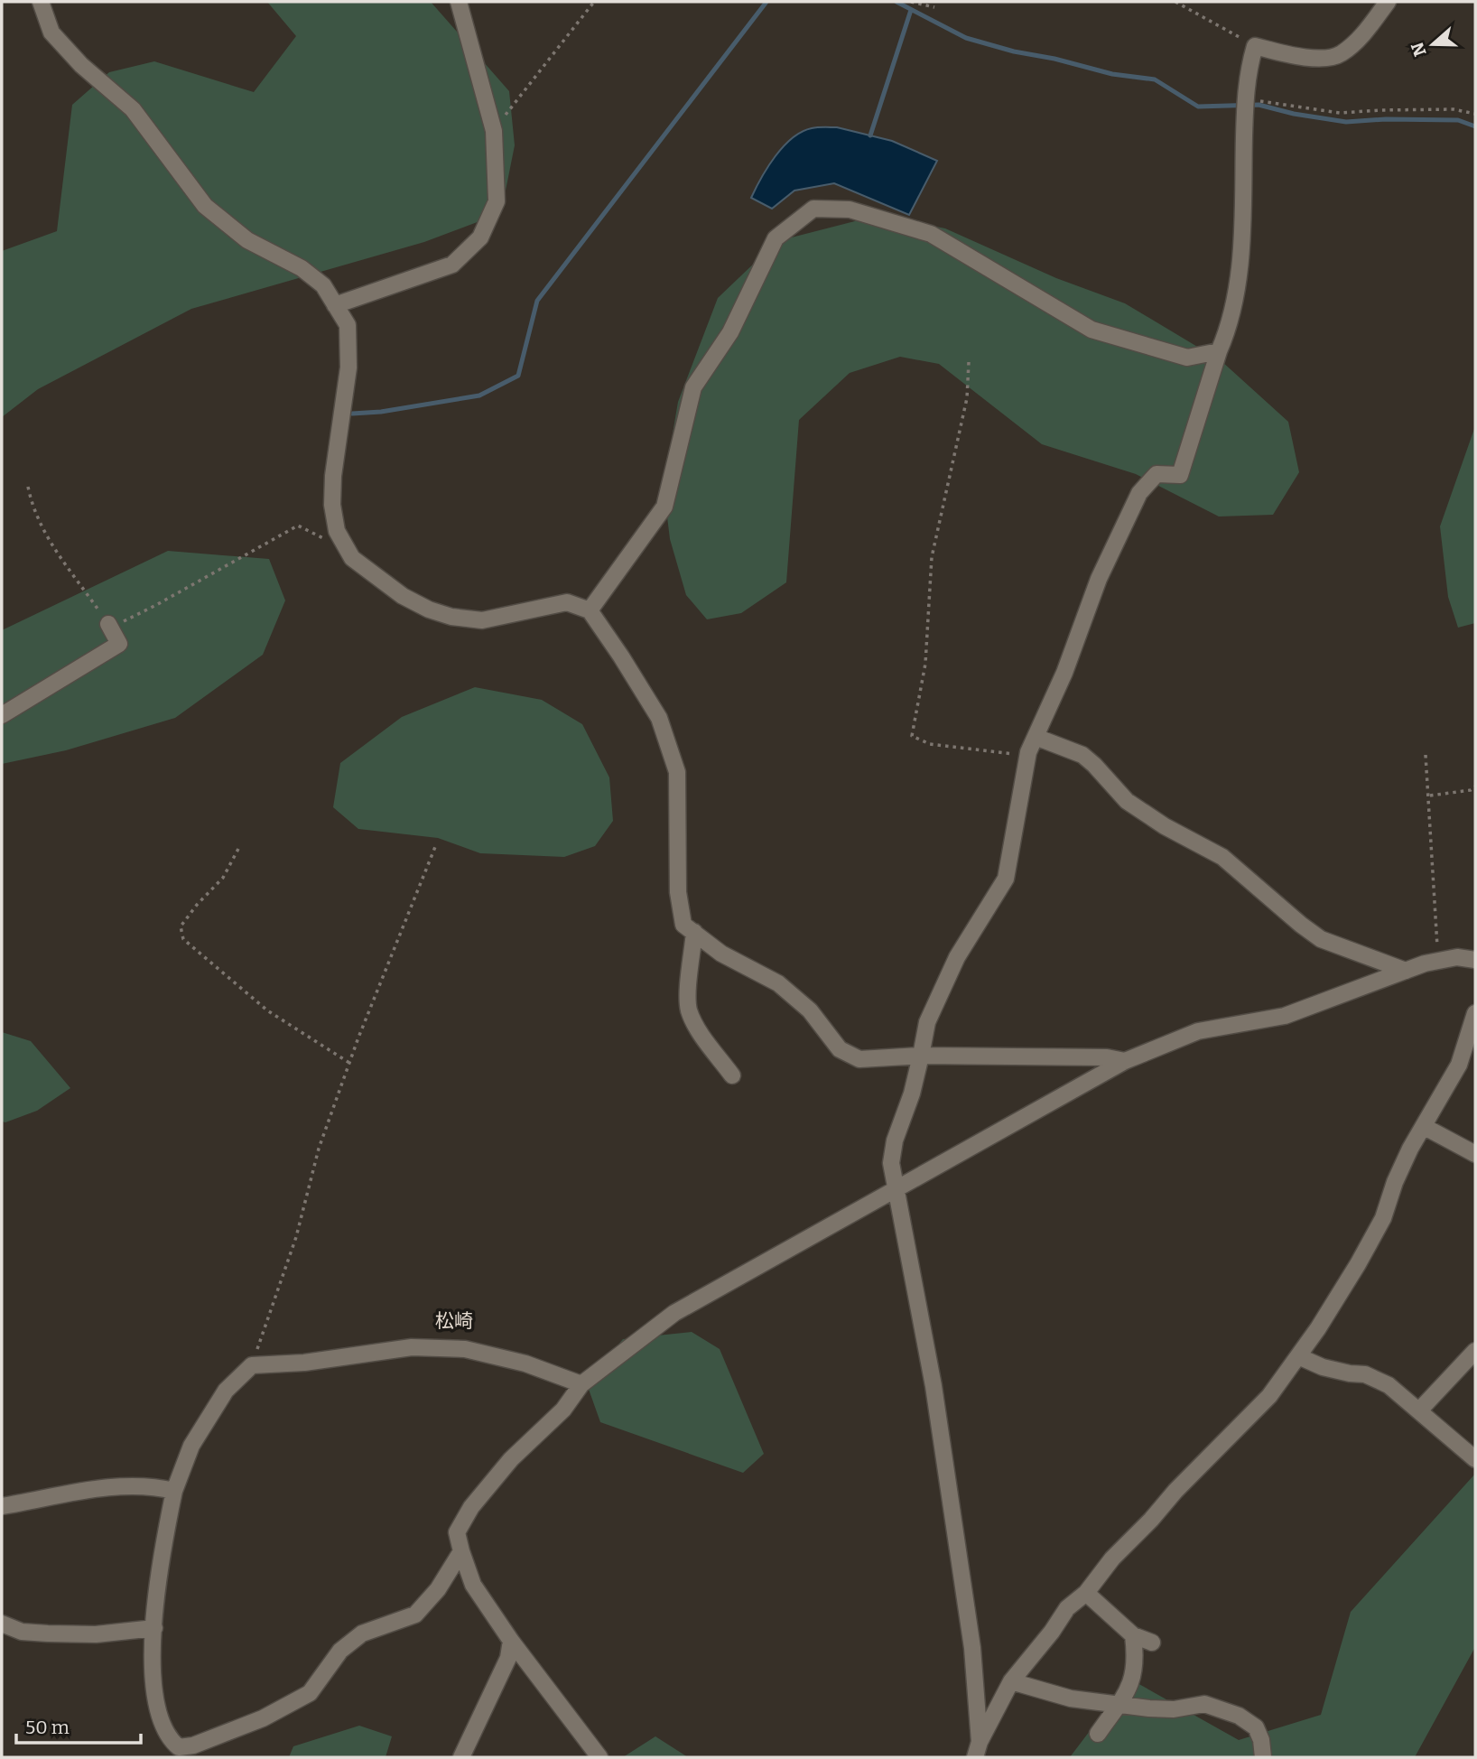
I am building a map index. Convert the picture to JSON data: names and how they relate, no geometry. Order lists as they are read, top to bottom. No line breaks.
{"districts":["松崎"],"scale_bar":"50 m","north":"left"}
